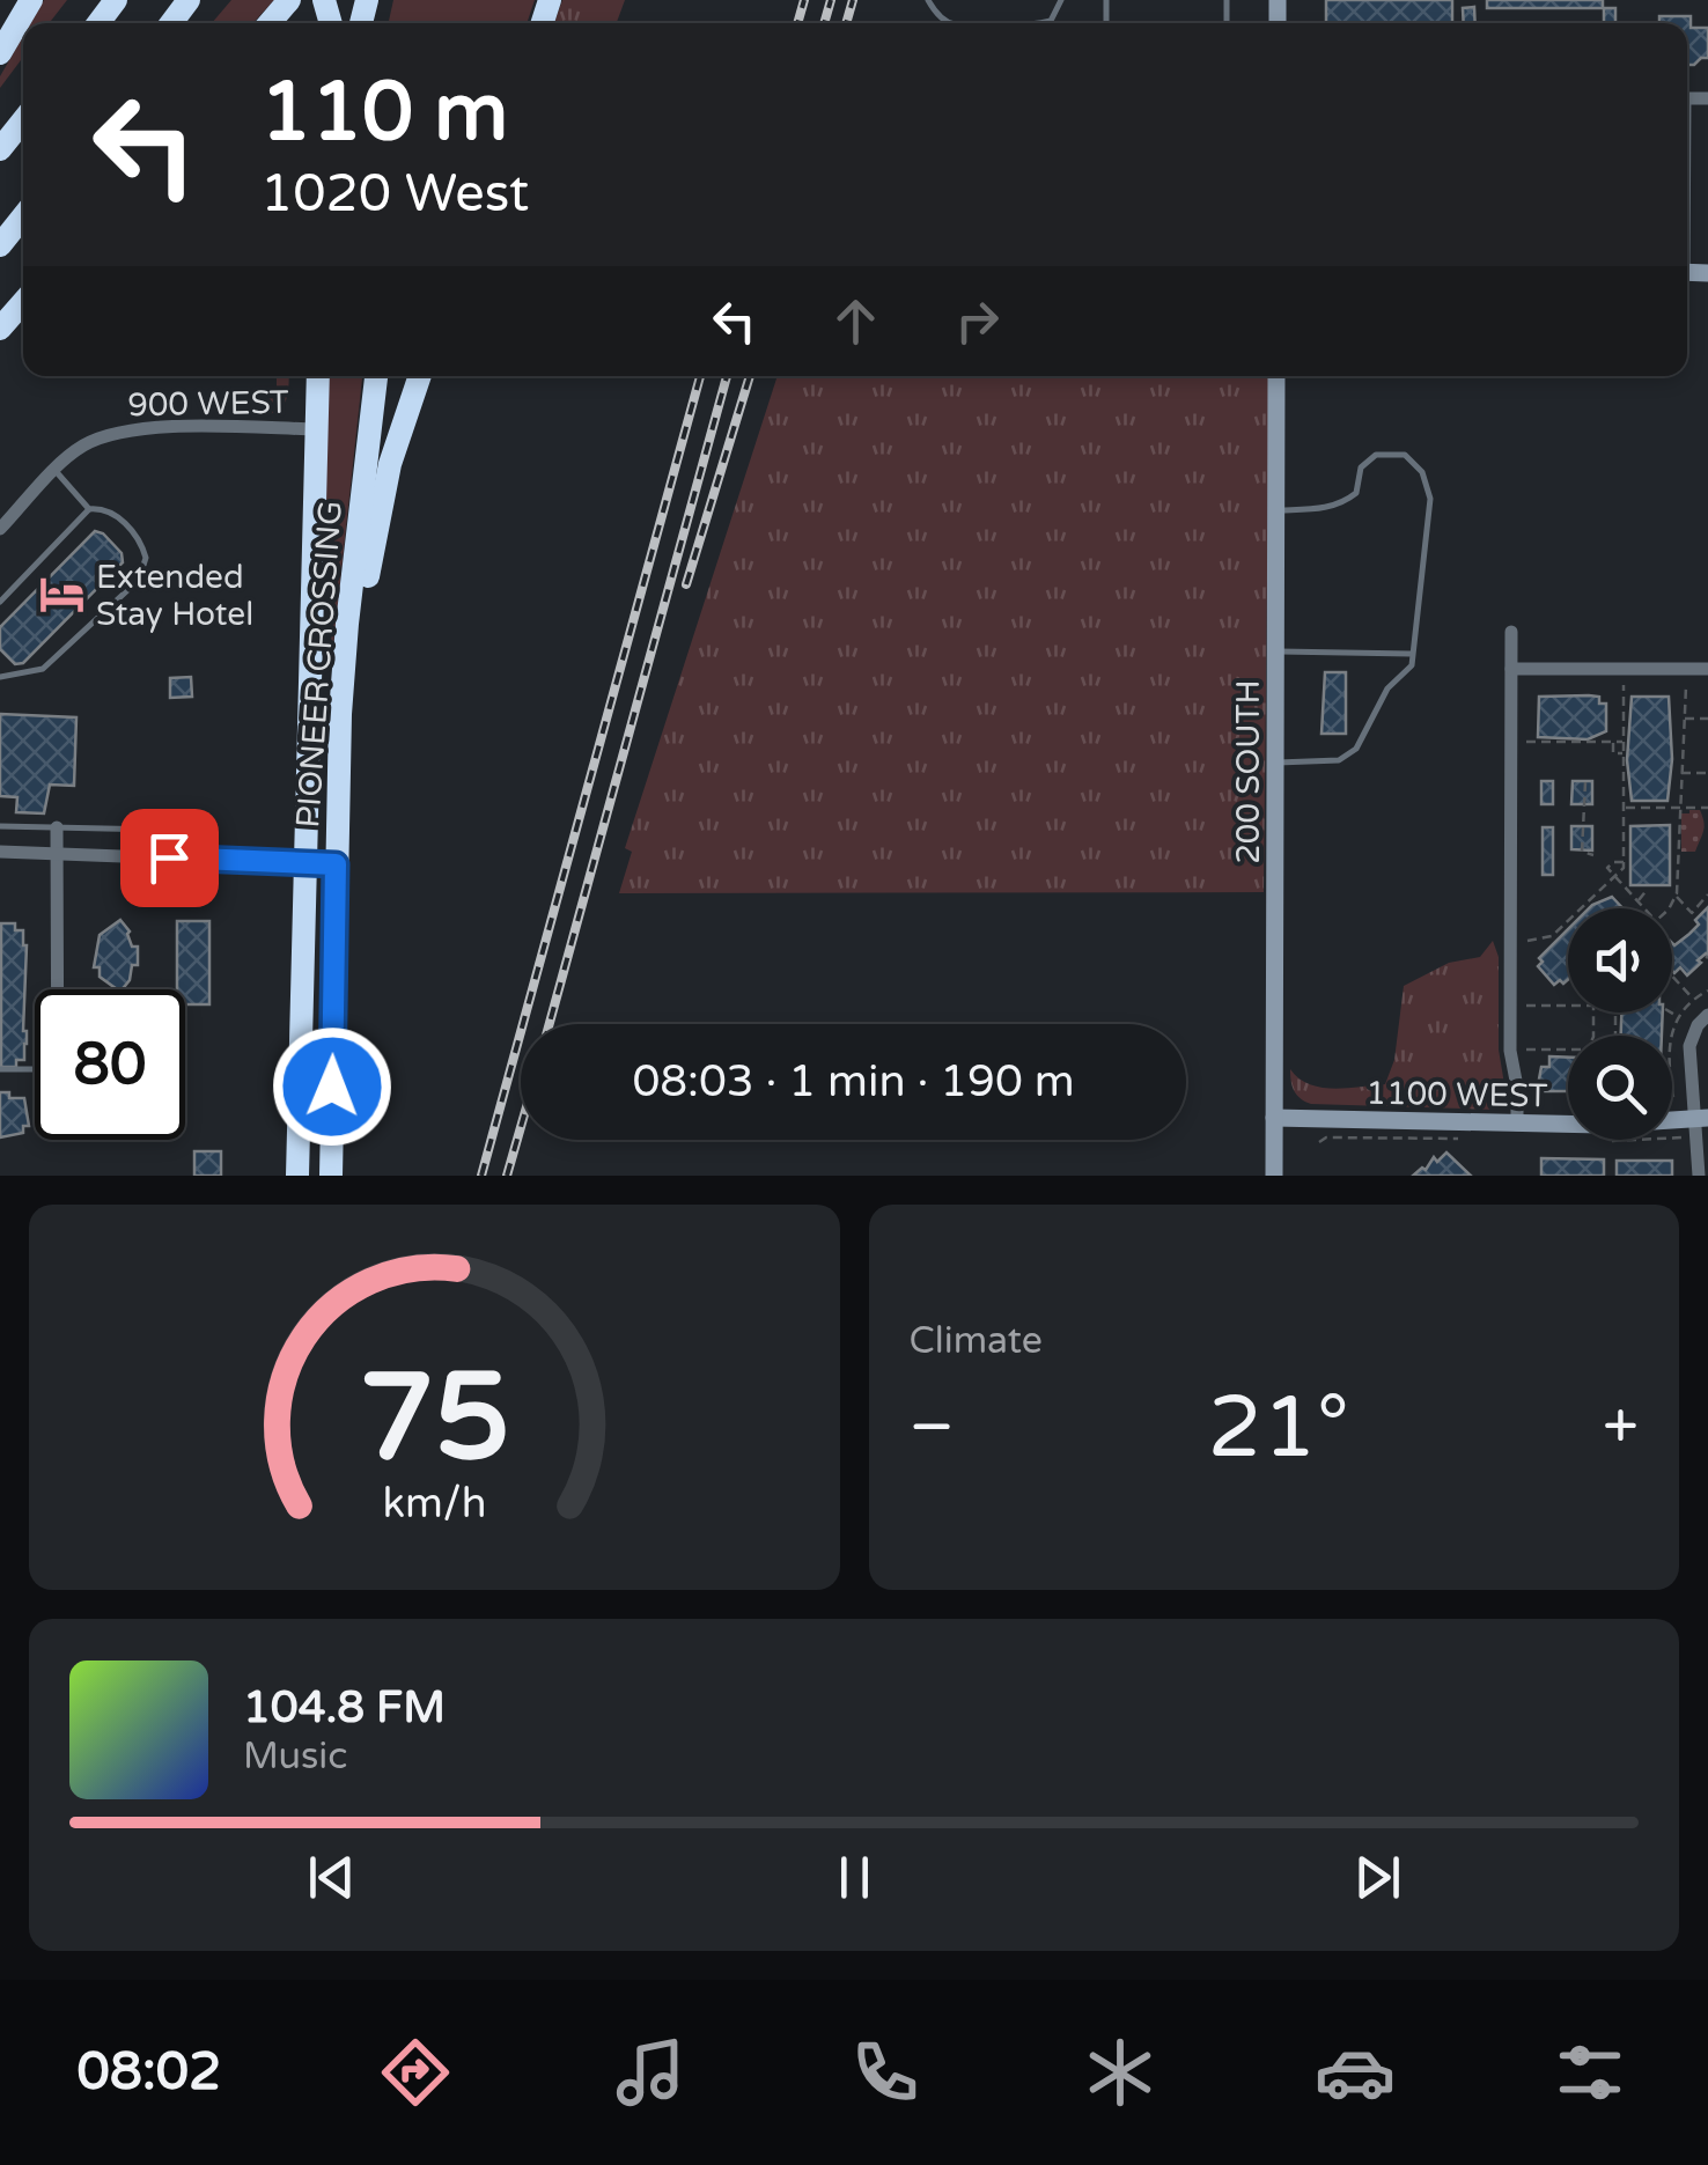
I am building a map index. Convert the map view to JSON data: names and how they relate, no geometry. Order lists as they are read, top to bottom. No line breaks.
{"streets":{"highway":["PIONEER CROSSING"],"street":["900 WEST","200 SOUTH","1100 WEST"]},"crossings":[["900 WEST","PIONEER CROSSING"],["200 SOUTH","1100 WEST"]],"places":{"hotel":["Extended Stay Hotel"]},"page":{"turn":["110 m","1020 West"],"limit":"80","trip":"08:03 · 1 min · 190 m","tile":"Climate","heat":["−","21°","+"],"song":["104.8 FM","Music"],"tabs":"08:02","gauge":["75","km/h"]}}
